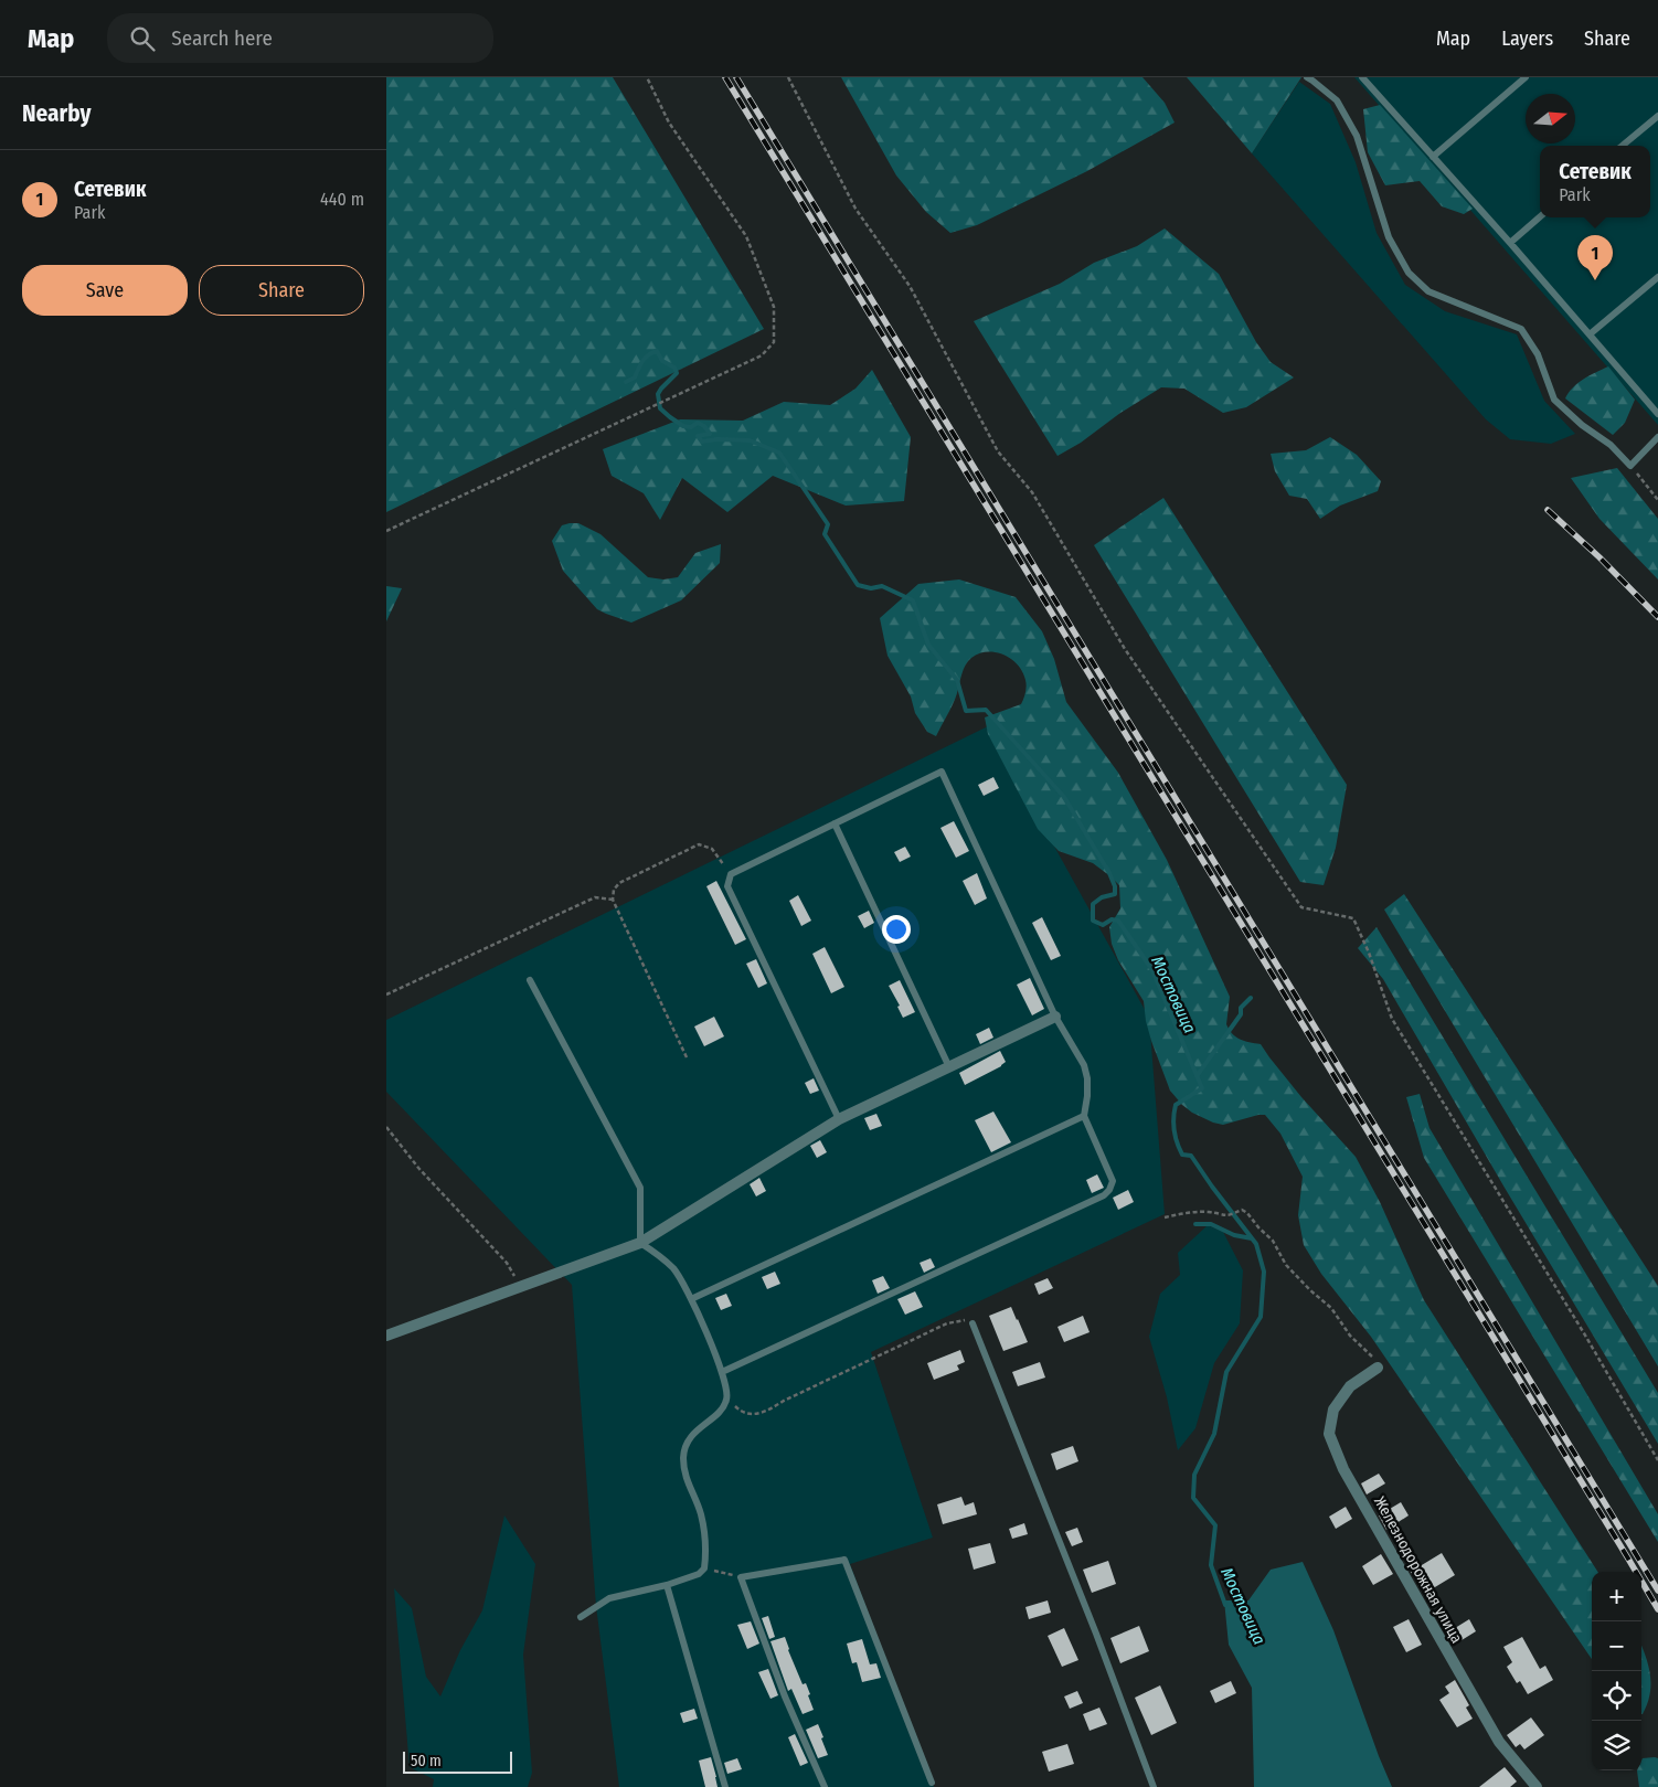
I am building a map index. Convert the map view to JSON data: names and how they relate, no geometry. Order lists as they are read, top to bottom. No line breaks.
{"streets":{"street":["Железнодорожная улица"]},"water":["Мостовица"],"scale_bar":"50 m","north":"right","page":{"header":"Map","search":"Search here","nav":["Map","Layers","Share"],"heading":"Nearby","popup":["Сетевик","Park"],"list":[{"mark":"1","name":"Сетевик","note":"Park","value":"440 m"}],"pins":"1","buttons":["Save","Share"],"map_buttons":["+","−"],"scale":"50 m"}}
